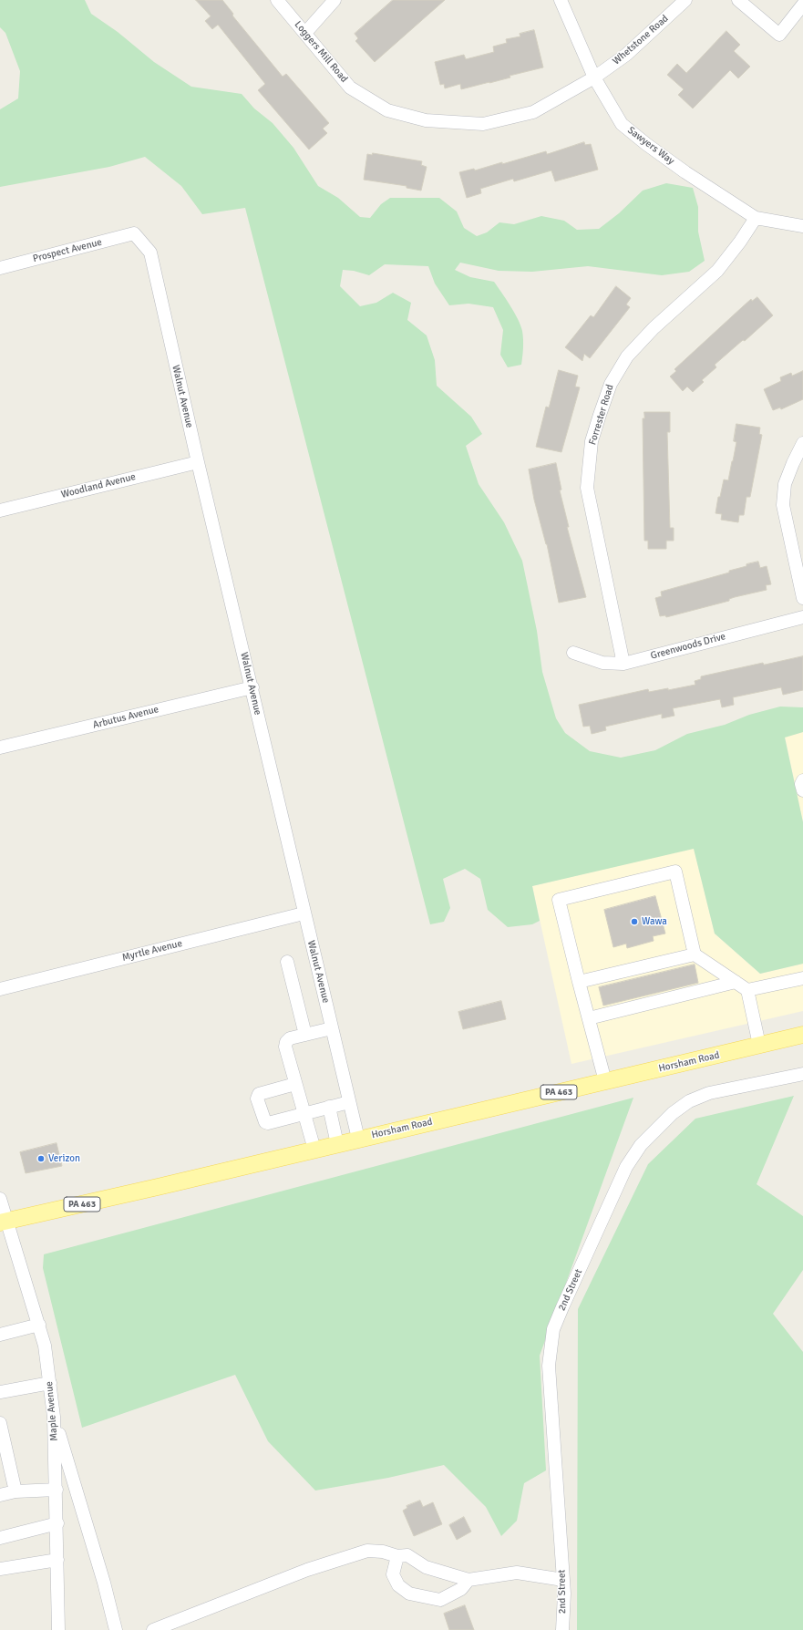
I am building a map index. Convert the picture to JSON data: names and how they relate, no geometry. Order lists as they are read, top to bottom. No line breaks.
{"streets":{"main road":["Horsham Road","PA 463"],"street":["Whetstone Road","Loggers Mill Road","Sawyers Way","Prospect Avenue","Walnut Avenue","Forrester Road","Woodland Avenue","Greenwoods Drive","Arbutus Avenue","Myrtle Avenue","2nd Street","Maple Avenue"]},"crossings":[["Whetstone Road","Loggers Mill Road"],["Whetstone Road","Sawyers Way"],["Loggers Mill Road","Sawyers Way"],["Sawyers Way","Forrester Road"],["Prospect Avenue","Walnut Avenue"],["Walnut Avenue","Woodland Avenue"],["Walnut Avenue","Arbutus Avenue"],["Walnut Avenue","Myrtle Avenue"],["Walnut Avenue","Horsham Road"],["Forrester Road","Greenwoods Drive"],["Horsham Road","Maple Avenue"]],"places":["Wawa","Verizon"]}
